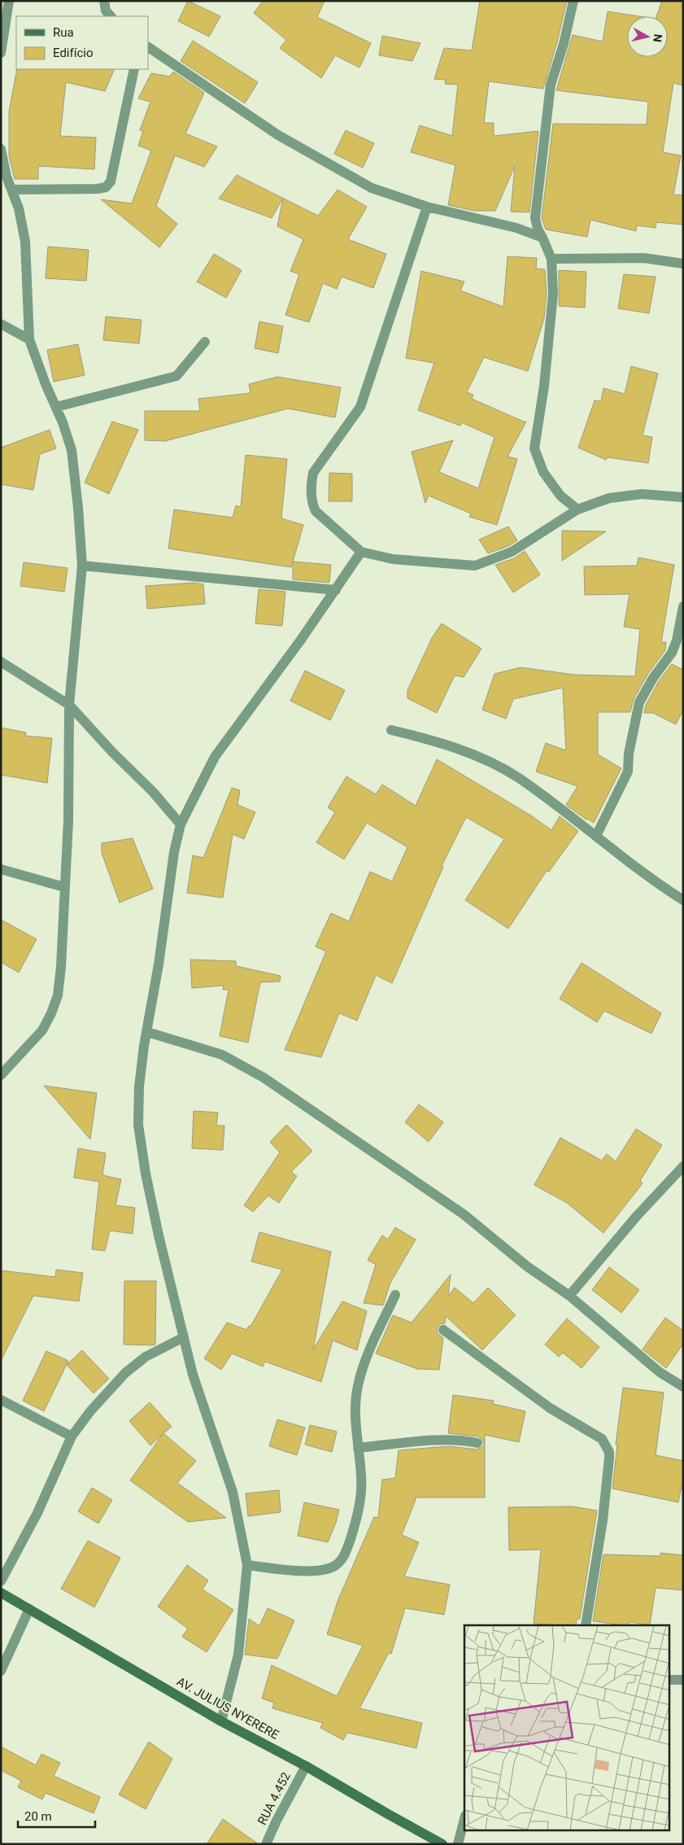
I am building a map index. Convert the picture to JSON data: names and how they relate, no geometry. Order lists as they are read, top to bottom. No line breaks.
{"streets":{"main road":["AV. JULIUS NYERERE"],"street":["RUA 4.452"]},"crossings":[["AV. JULIUS NYERERE","RUA 4.452"]],"legend":["Rua","Edifício"],"scale_bar":"20 m","north":"right"}
